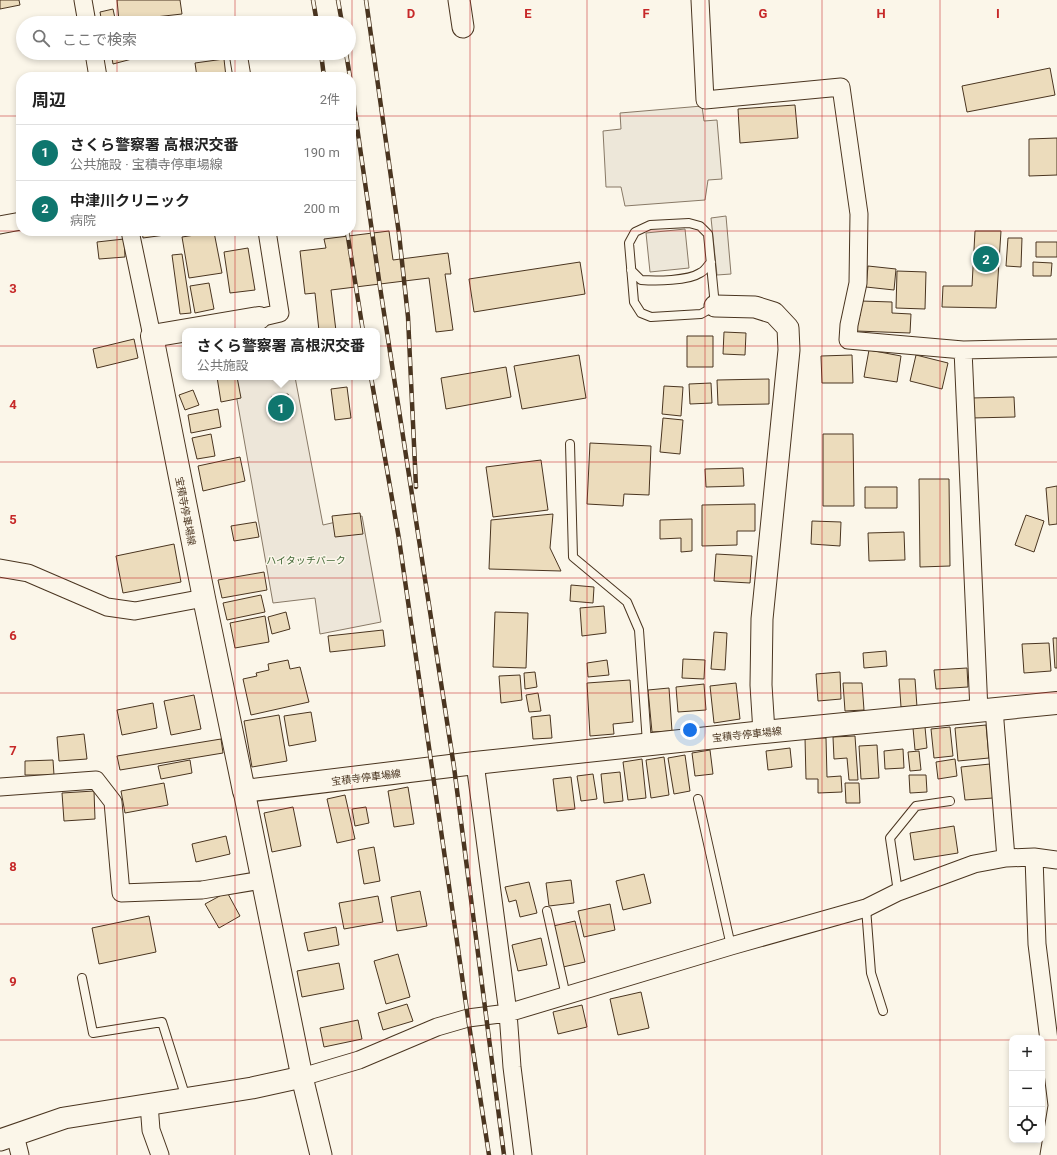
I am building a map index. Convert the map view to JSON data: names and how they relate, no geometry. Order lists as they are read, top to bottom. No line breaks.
{"streets":{"main road":["宝積寺停車場線"]},"parks":["ハイタッチパーク"],"page":{"search":"ここで検索","heading":["周辺","2件"],"list":[{"mark":"1","name":"さくら警察署 高根沢交番","note":"公共施設 · 宝積寺停車場線","value":"190 m"},{"mark":"2","name":"中津川クリニック","note":"病院","value":"200 m"}],"pins":["2","1"],"popup":["さくら警察署 高根沢交番","公共施設"],"map_buttons":["+","−"]},"grid":{"columns":["D","E","F","G","H","I"],"rows":["3","4","5","6","7","8","9"]}}
